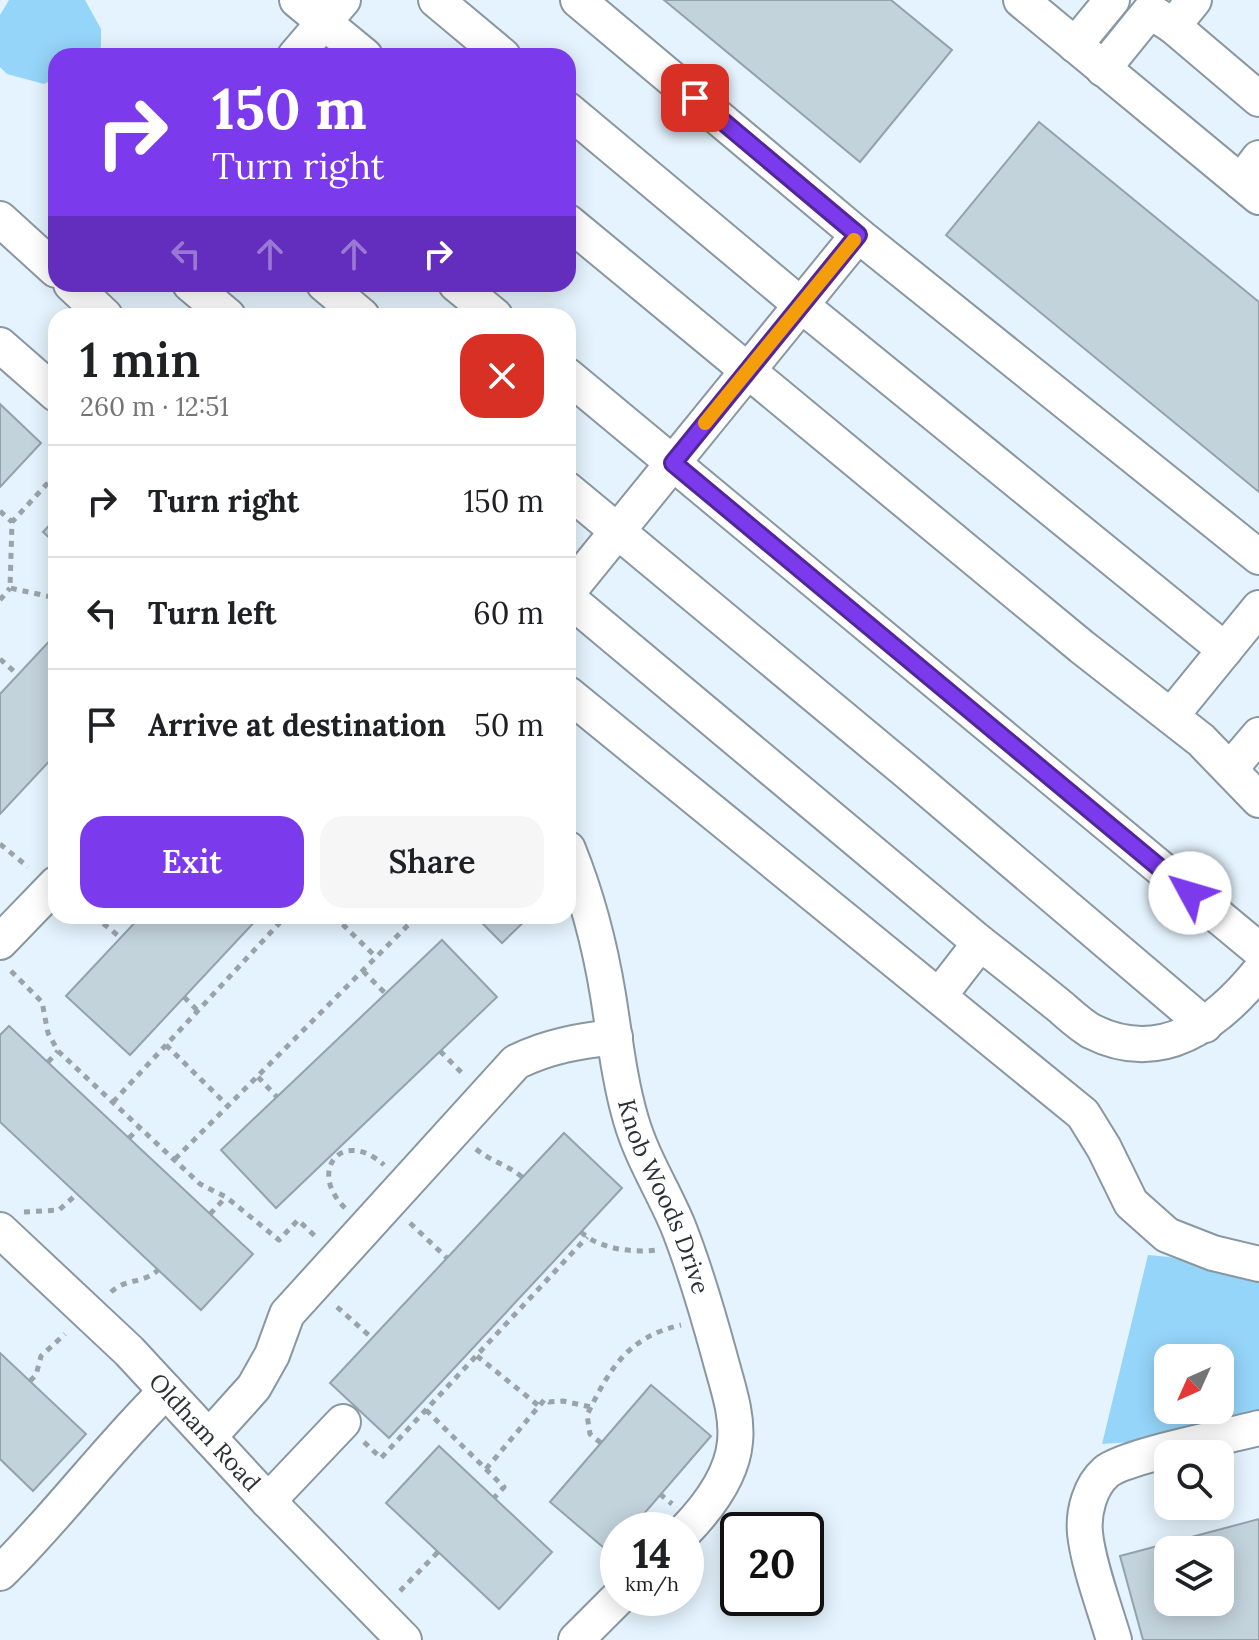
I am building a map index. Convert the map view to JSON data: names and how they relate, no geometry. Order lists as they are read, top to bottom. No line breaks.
{"streets":{"street":["Knob Woods Drive","Oldham Road"]},"north":"bottom left","page":{"turn":["150 m","Turn right"],"heading":["1 min","260 m · 12:51"],"list":[{"name":"Turn right","value":"150 m"},{"name":"Turn left","value":"60 m"},{"name":"Arrive at destination","value":"50 m"}],"buttons":["Exit","Share"],"speed":"14 km/h","limit":"20"}}
